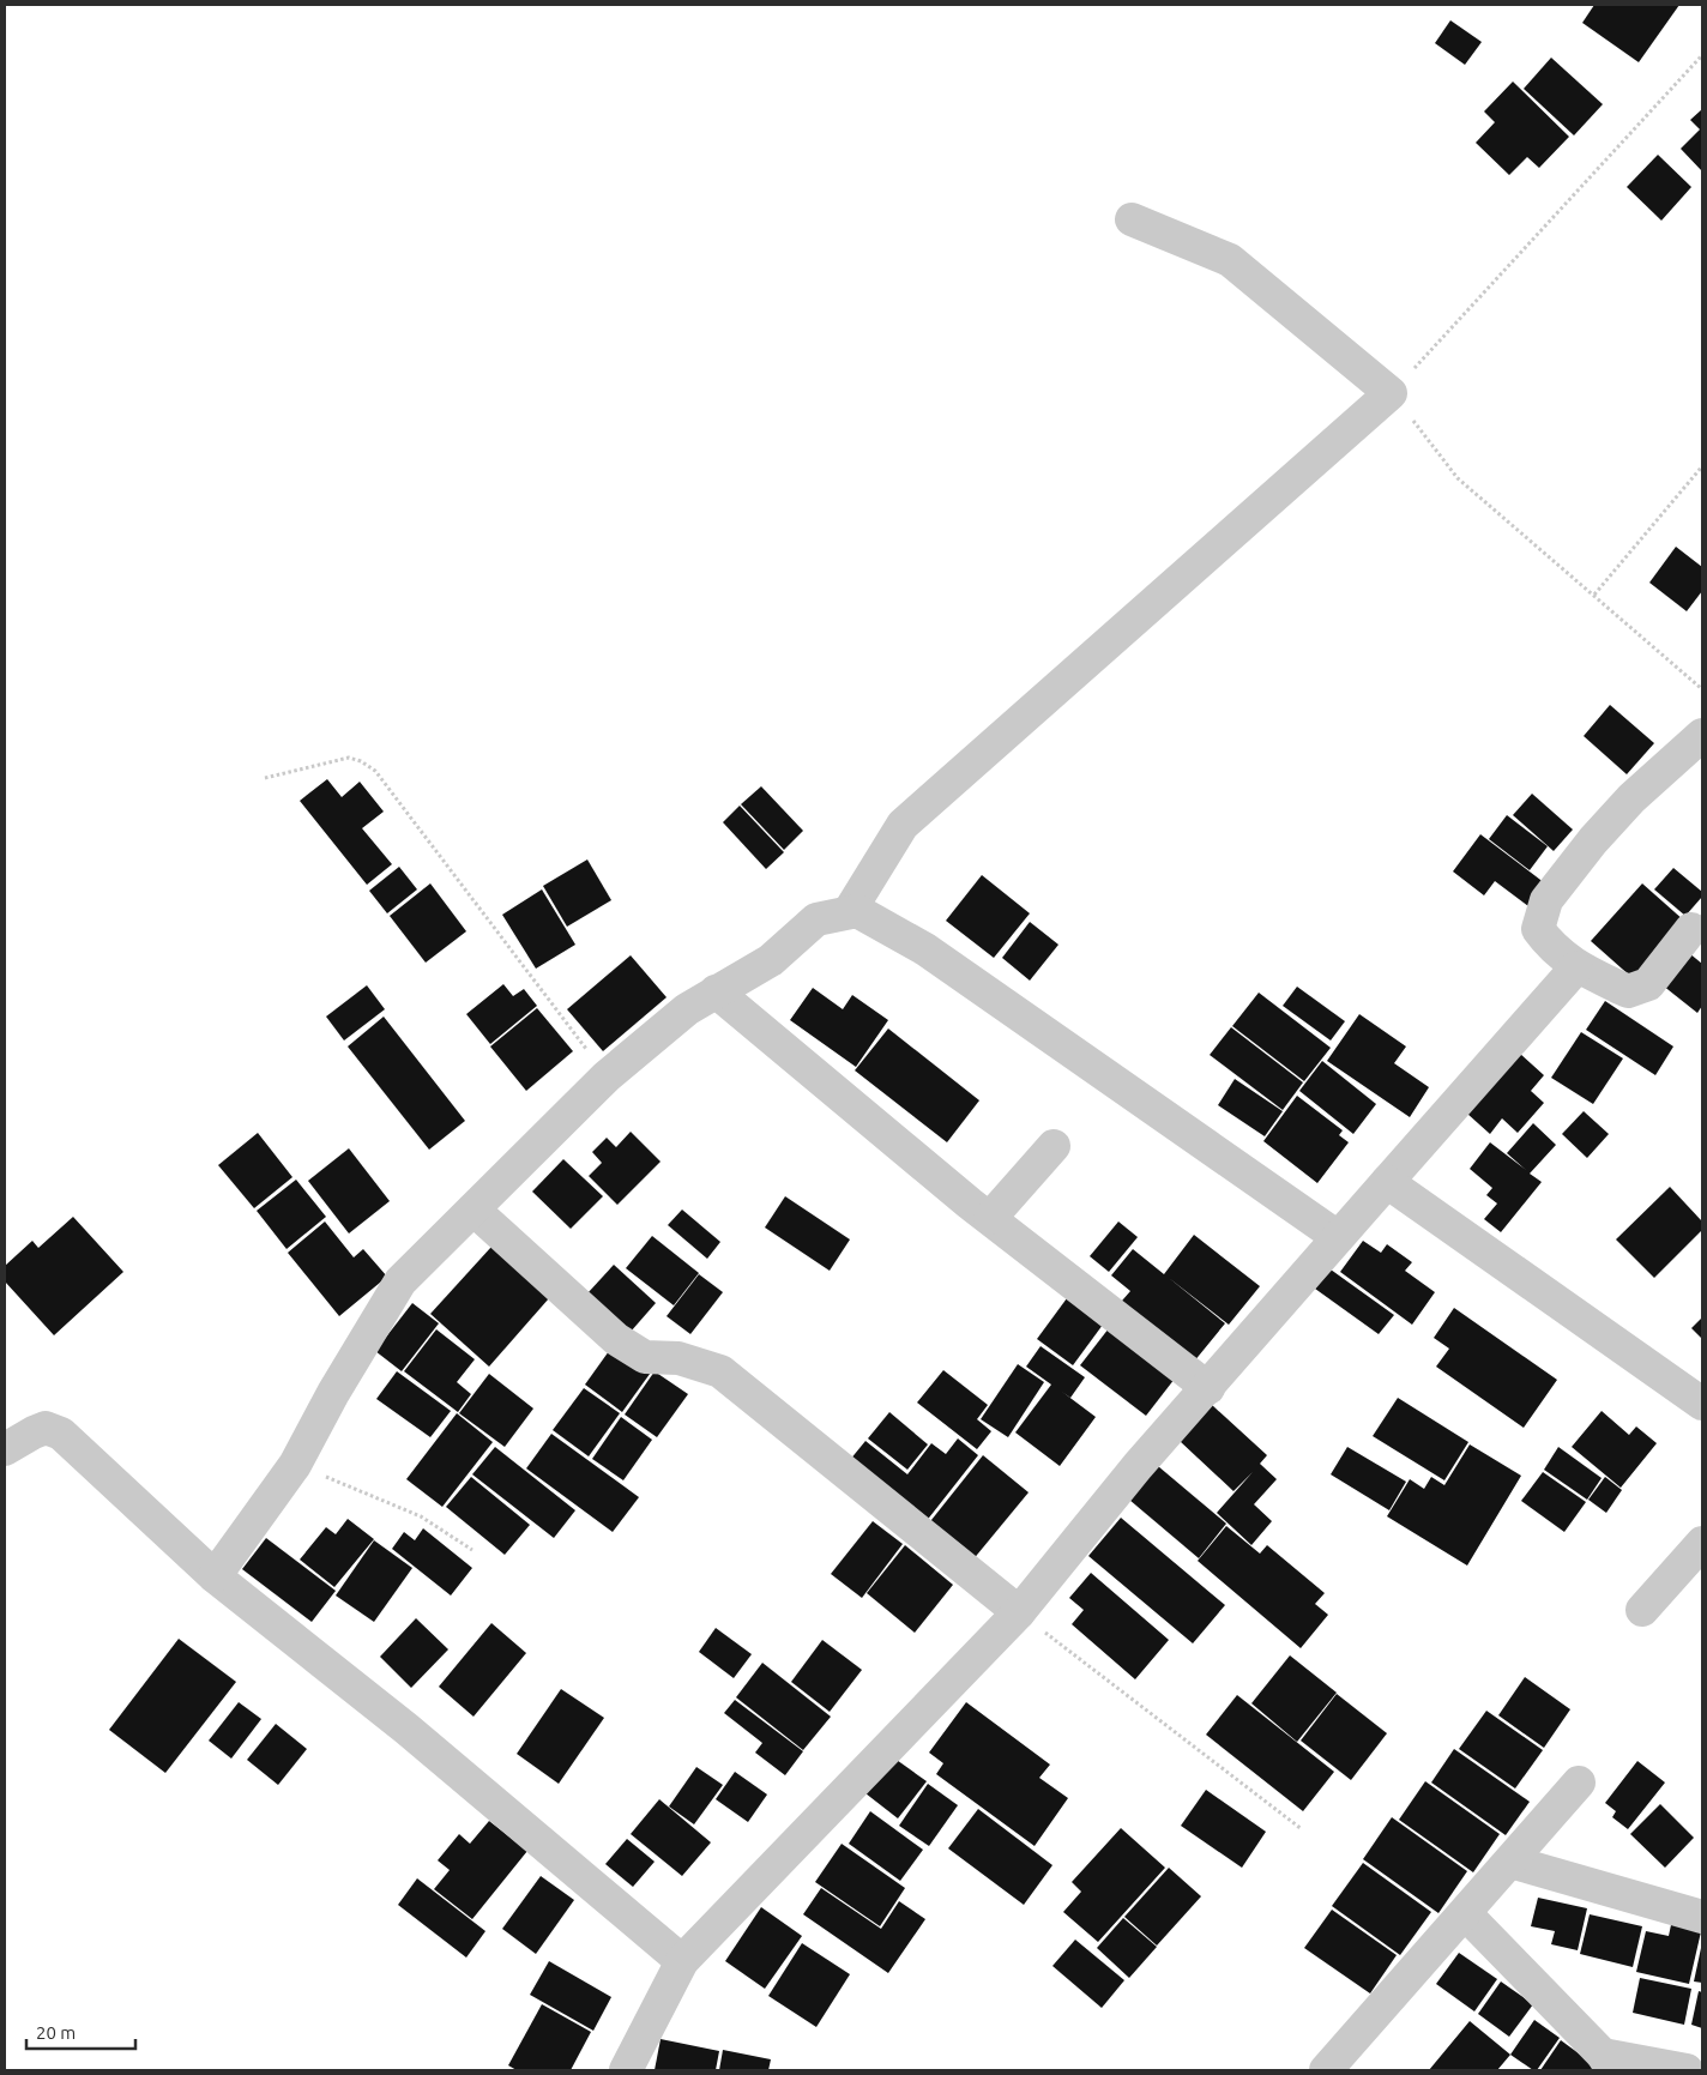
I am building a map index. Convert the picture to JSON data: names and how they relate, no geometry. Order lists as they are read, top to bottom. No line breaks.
{"scale_bar":"20 m"}
